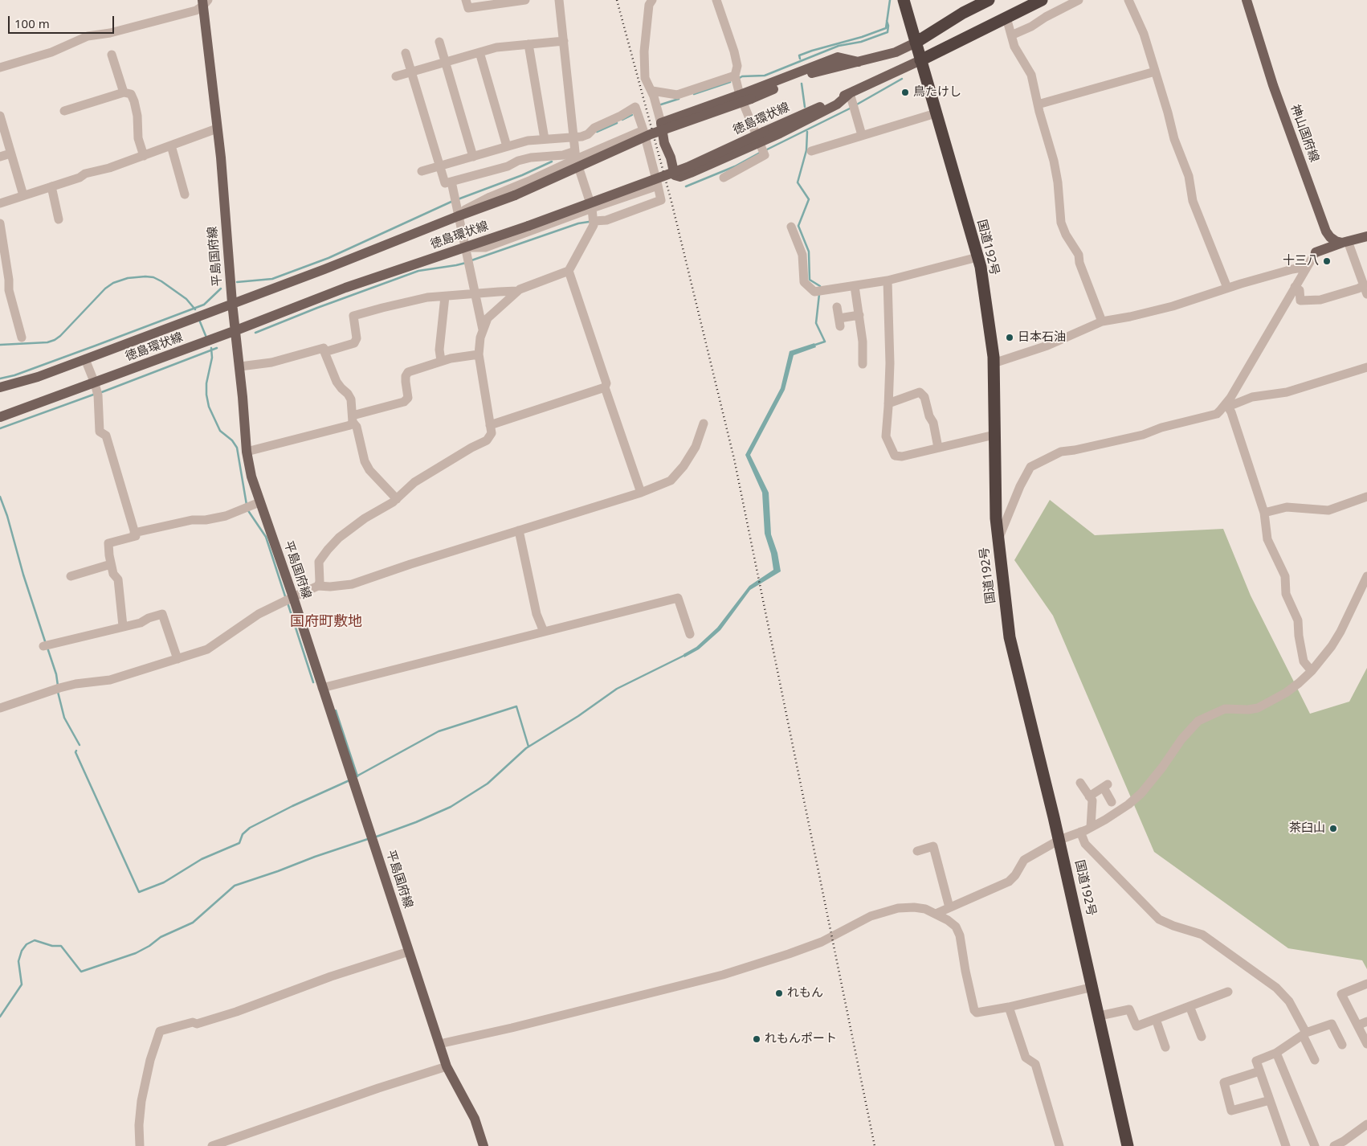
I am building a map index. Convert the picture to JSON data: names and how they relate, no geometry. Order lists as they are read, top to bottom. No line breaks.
{"streets":{"highway":["国道192号"],"main road":["徳島環状線","神山国府線","平島国府線"]},"crossings":[["徳島環状線","国道192号"],["徳島環状線","平島国府線"]],"districts":["国府町敷地"],"places":["鳥たけし","十三八","日本石油","茶臼山","れもん","れもんポート"],"scale_bar":"100 m"}
